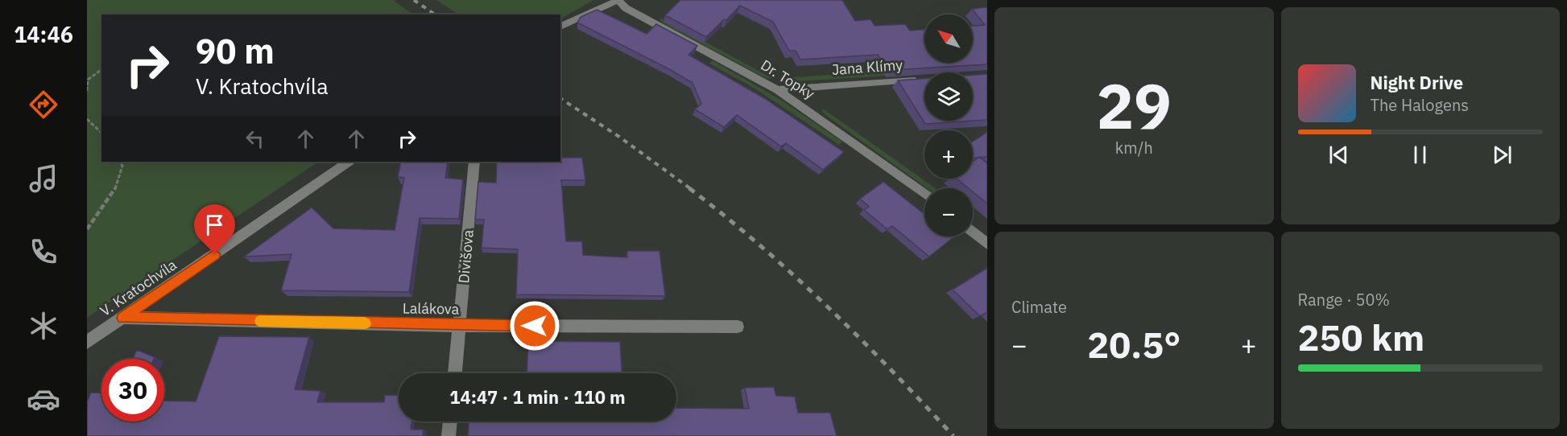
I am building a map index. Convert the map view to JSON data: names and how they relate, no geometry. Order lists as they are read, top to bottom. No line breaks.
{"streets":{"street":["Jana Klímy","Dr. Topky","Divišova","V. Kratochvíla","Lalákova"]},"crossings":[["Jana Klímy","Dr. Topky"],["Divišova","Lalákova"],["V. Kratochvíla","Lalákova"]],"north":"top left","page":{"tabs":"14:46","tile":[["29","km/h"],"Climate",["Range · 50%","250 km"]],"map_buttons":["+","−"],"turn":["90 m","V. Kratochvíla"],"song":["Night Drive","The Halogens"],"heat":["−","20.5°","+"],"limit":"30","trip":"14:47 · 1 min · 110 m"}}
